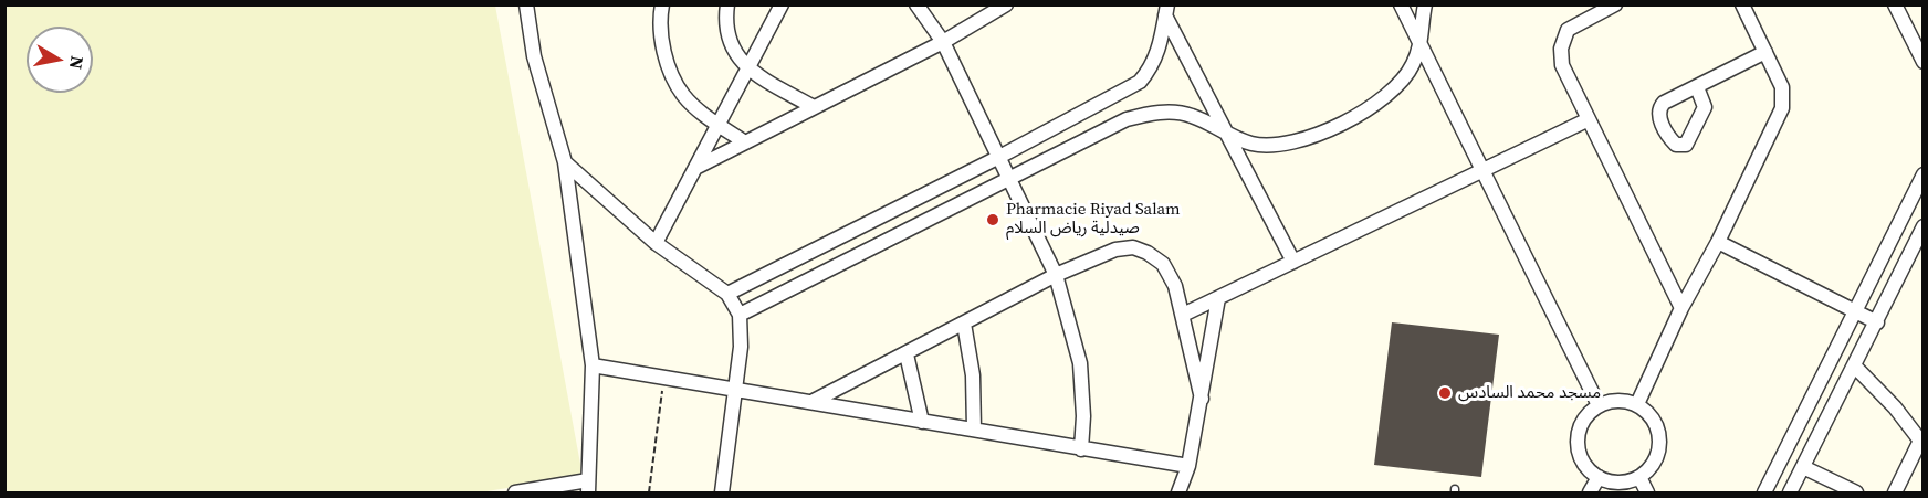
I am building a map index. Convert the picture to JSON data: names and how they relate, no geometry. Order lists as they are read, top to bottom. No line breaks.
{"places":["Pharmacie Riyad Salam صيدلية رياض السلام","مسجد محمد السادس"],"north":"right"}
